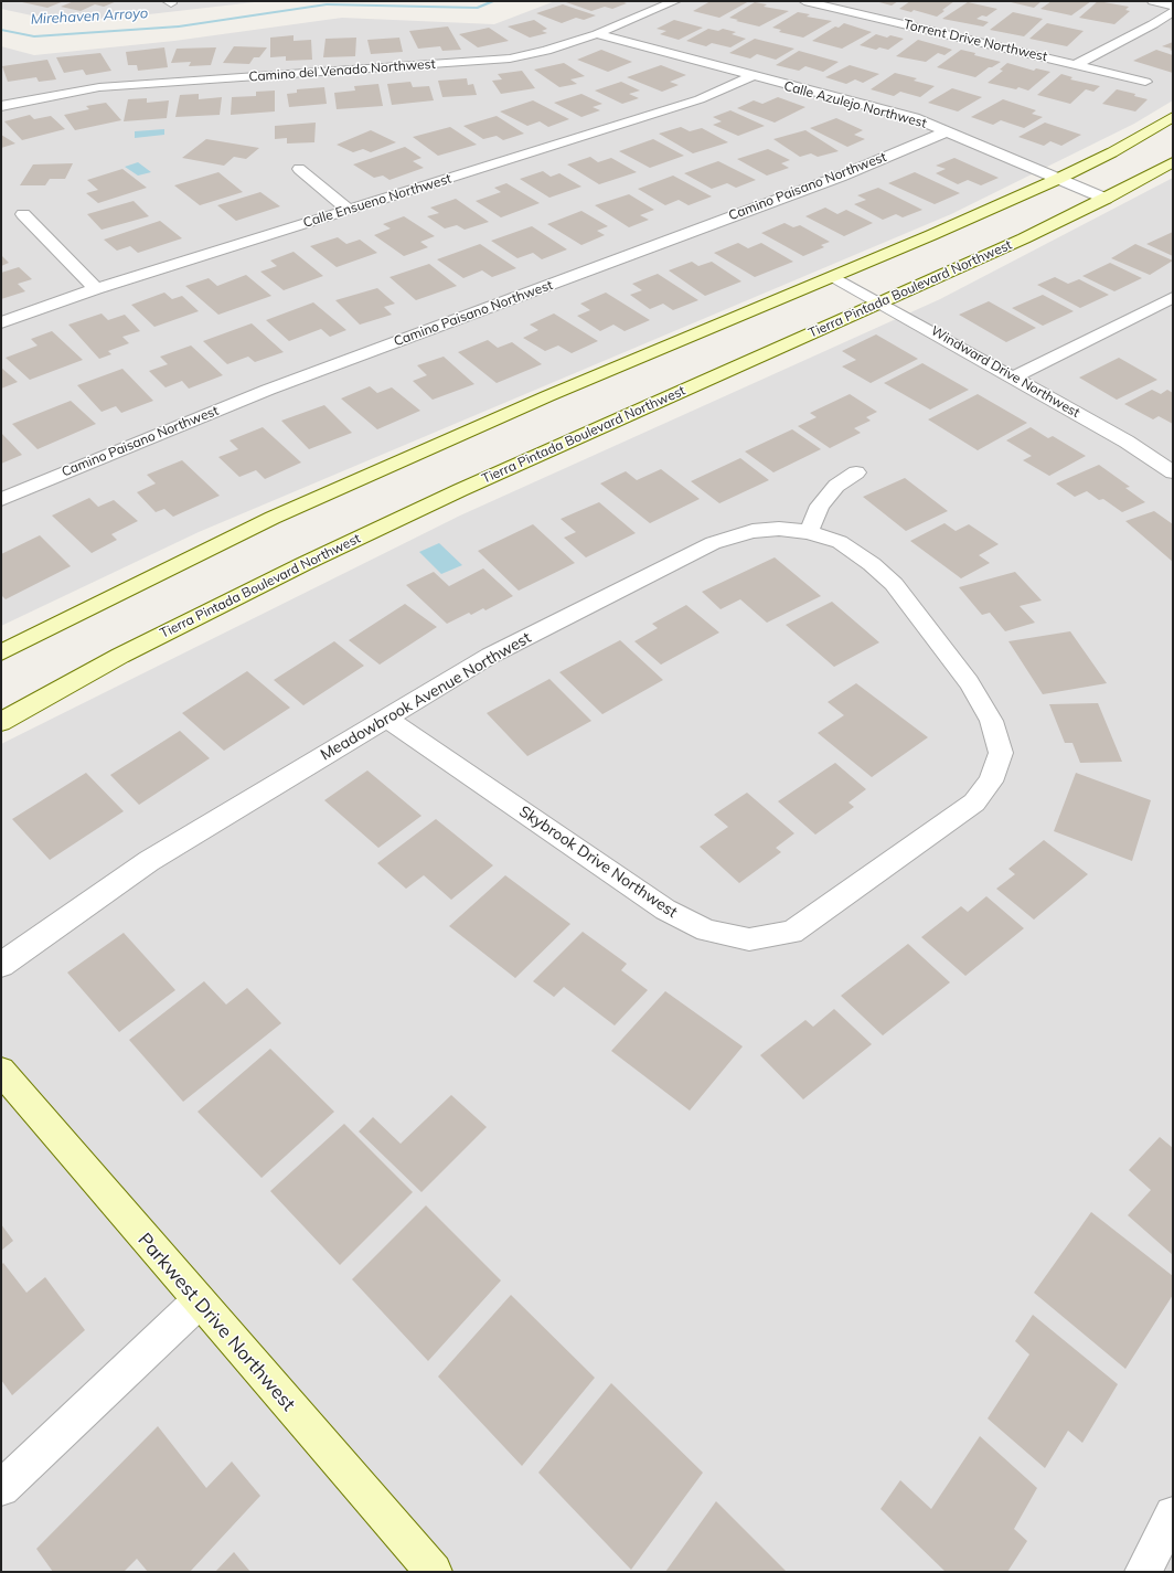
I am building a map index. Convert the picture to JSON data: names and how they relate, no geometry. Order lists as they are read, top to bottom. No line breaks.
{"streets":{"main road":["Tierra Pintada Boulevard Northwest","Parkwest Drive Northwest"],"street":["Torrent Drive Northwest","Camino del Venado Northwest","Calle Azulejo Northwest","Camino Paisano Northwest","Calle Ensueno Northwest","Windward Drive Northwest","Meadowbrook Avenue Northwest","Skybrook Drive Northwest"]},"crossings":[["Camino del Venado Northwest","Calle Azulejo Northwest"],["Calle Azulejo Northwest","Camino Paisano Northwest"],["Calle Azulejo Northwest","Calle Ensueno Northwest"],["Calle Azulejo Northwest","Tierra Pintada Boulevard Northwest"],["Tierra Pintada Boulevard Northwest","Windward Drive Northwest"],["Meadowbrook Avenue Northwest","Skybrook Drive Northwest"]],"water":["Mirehaven Arroyo"]}
